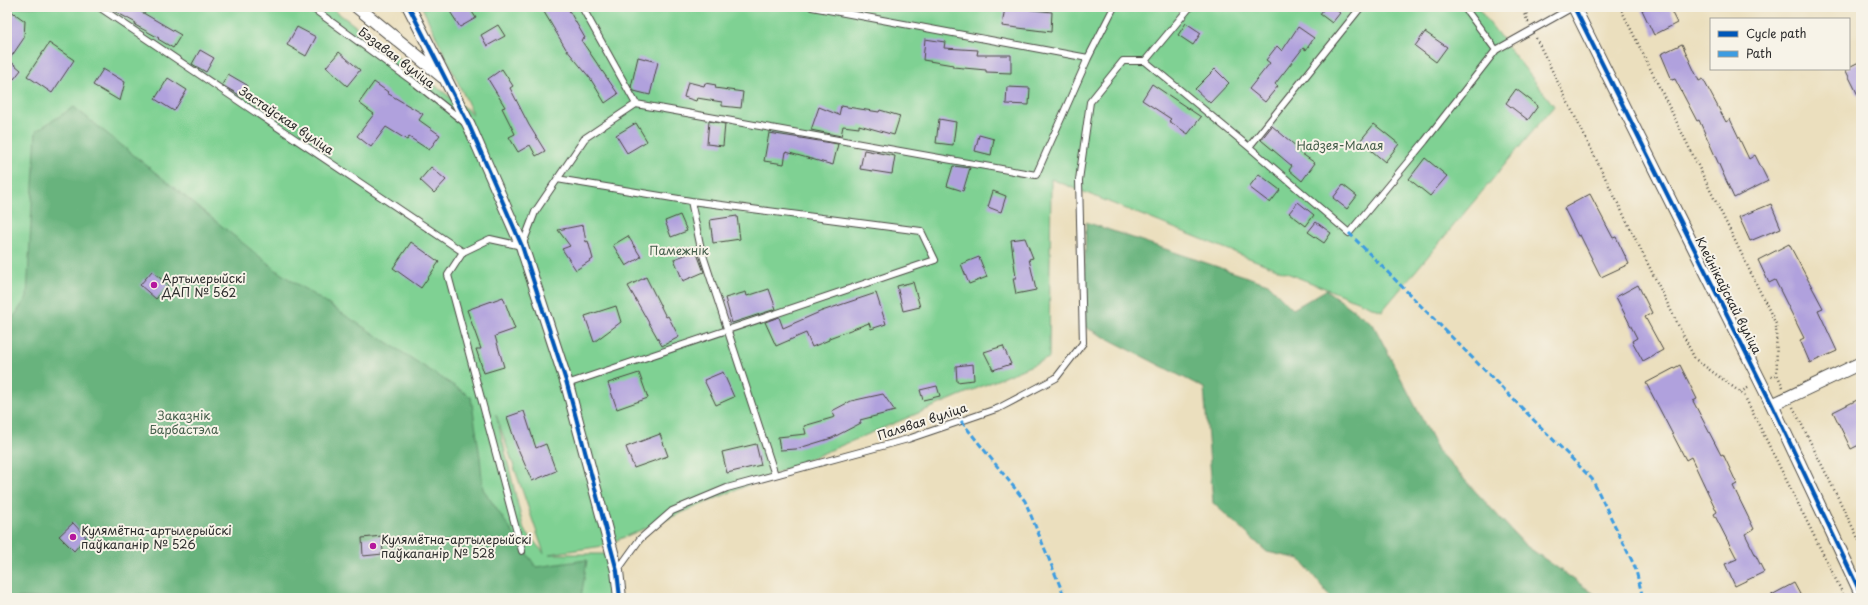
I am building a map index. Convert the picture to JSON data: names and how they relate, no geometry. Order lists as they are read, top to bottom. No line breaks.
{"streets":{"street":["Клейнікаўскай вуліца"],"lane":["Бэзавая вуліца","Застаўская вуліца","Палявая вуліца"]},"parks":["Надзея-Малая","Памежнік","Заказнік Барбастэла"],"places":["Артылерыйскі ДАП № 562","Кулямётна-артылерыйскі паўкапанір № 526","Кулямётна-артылерыйскі паўкапанір № 528"],"legend":["Cycle path","Path"]}
